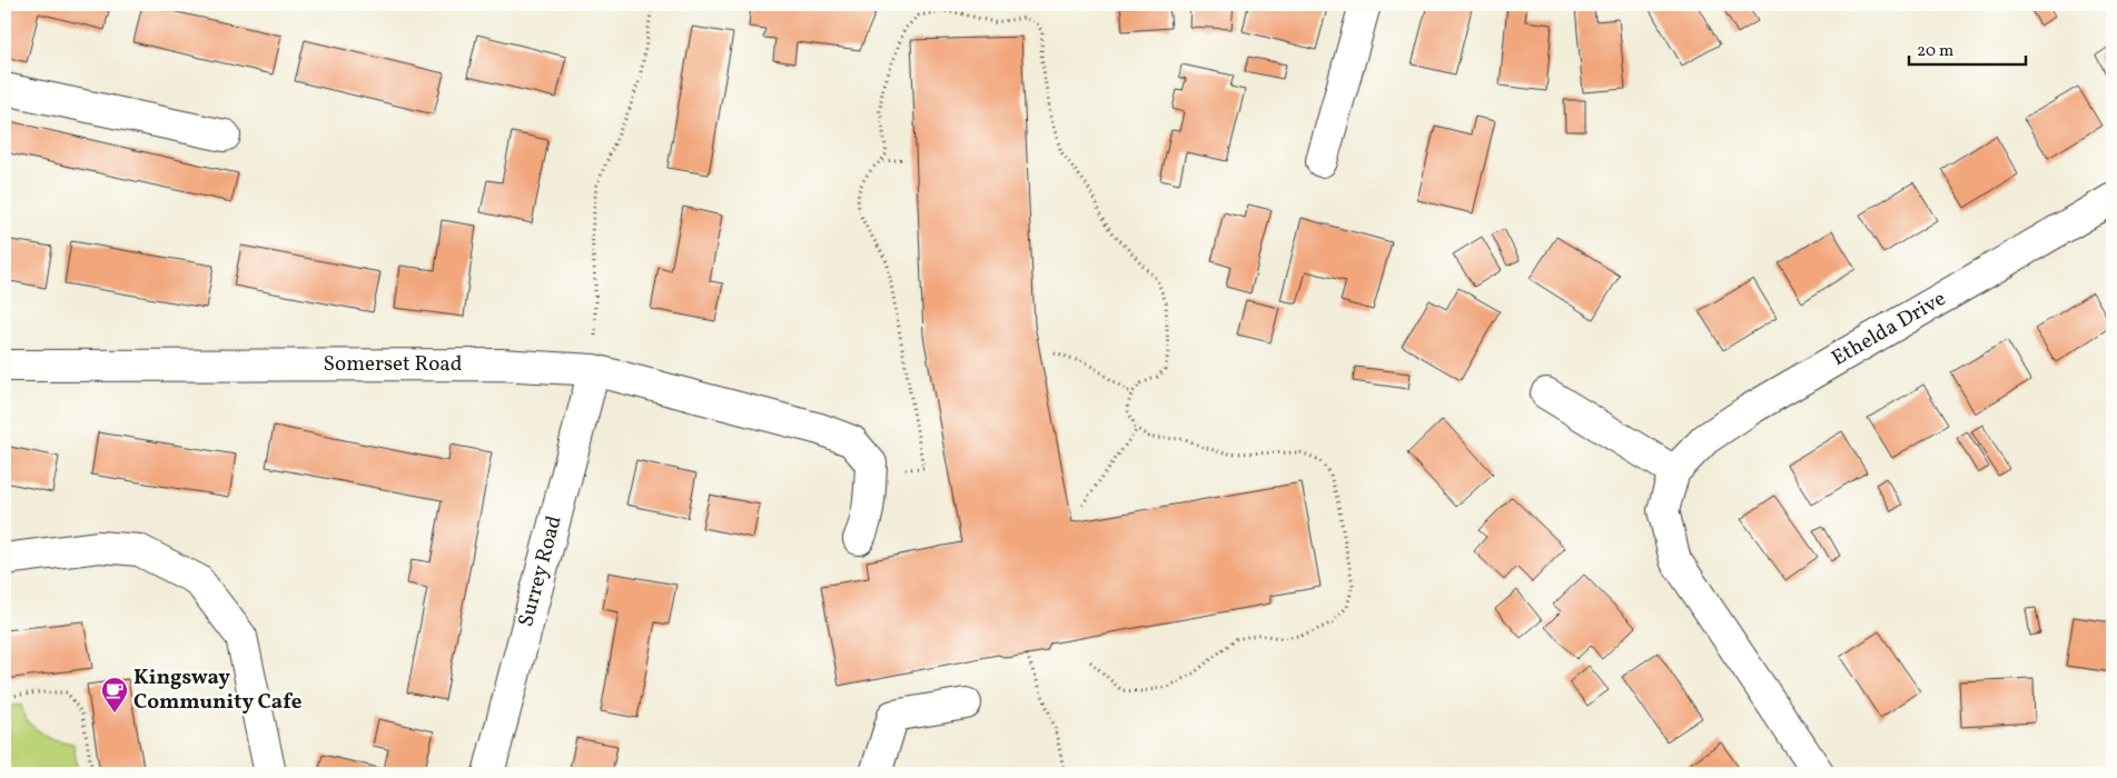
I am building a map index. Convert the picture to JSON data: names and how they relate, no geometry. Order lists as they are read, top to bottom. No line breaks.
{"streets":{"street":["Ethelda Drive","Somerset Road","Surrey Road"]},"crossings":[["Somerset Road","Surrey Road"]],"places":{"cafe":["Kingsway Community Cafe"]},"scale_bar":"20 m"}
